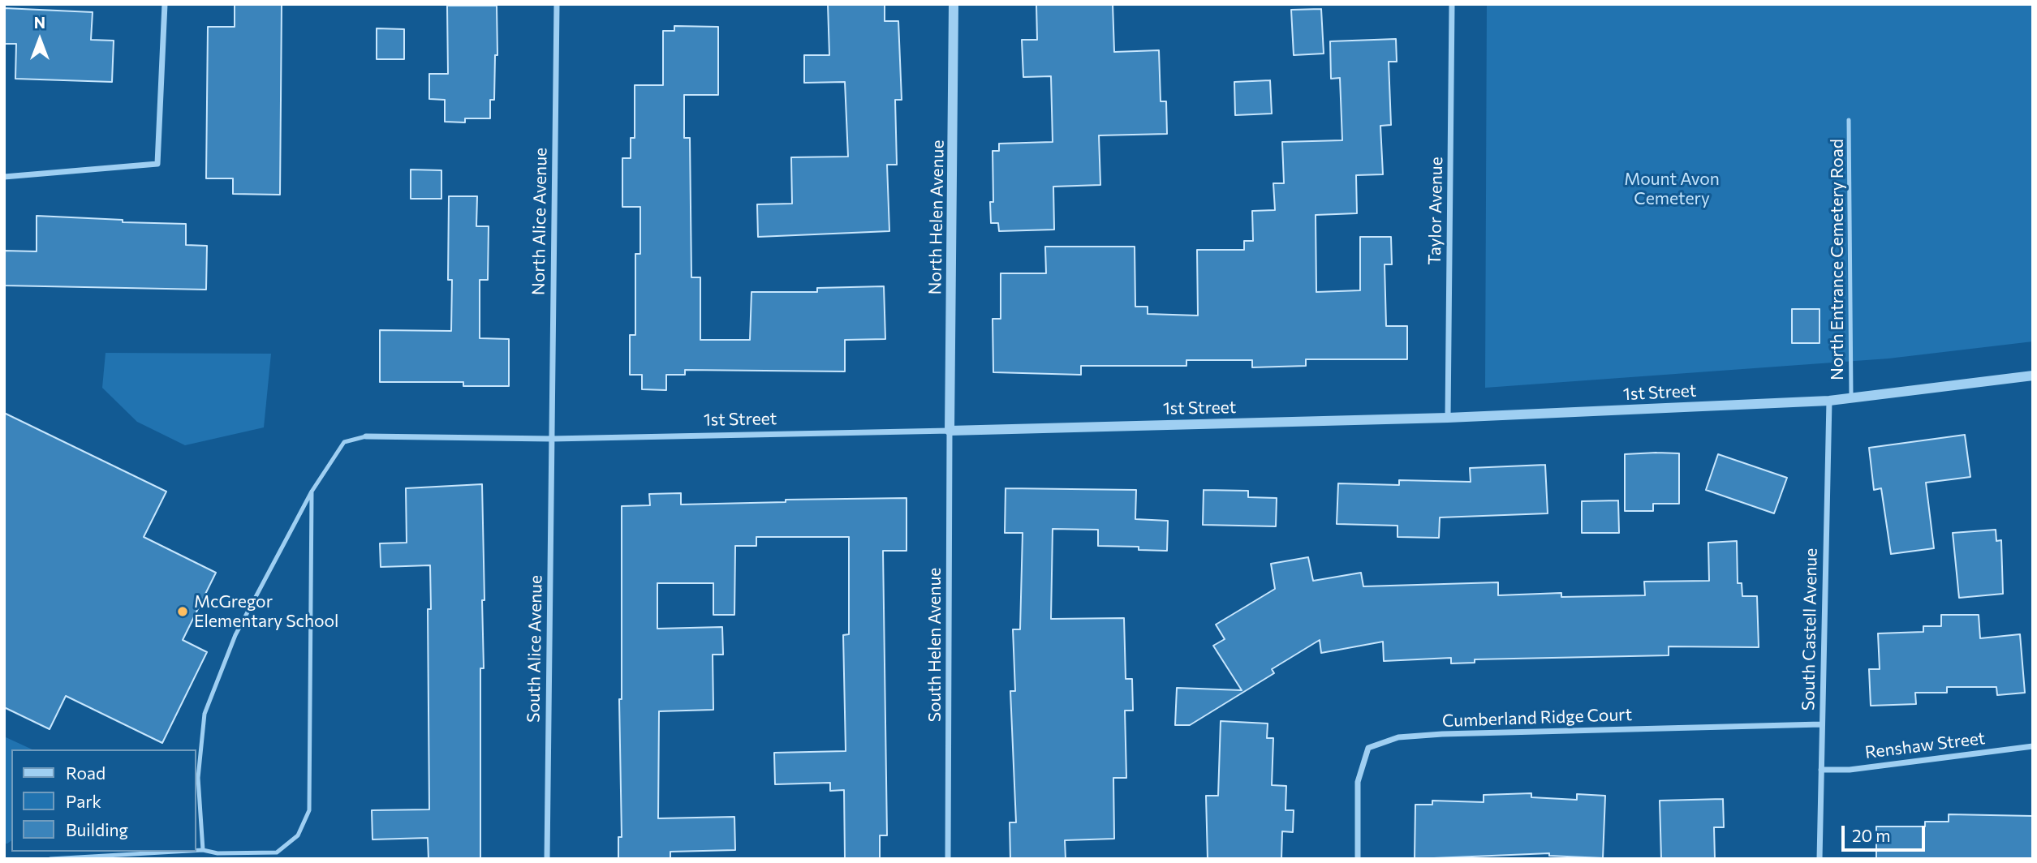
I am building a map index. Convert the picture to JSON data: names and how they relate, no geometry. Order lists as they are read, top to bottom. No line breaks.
{"streets":{"street":["Taylor Avenue","North Helen Avenue","North Alice Avenue","1st Street","South Castell Avenue","South Helen Avenue","South Alice Avenue","Cumberland Ridge Court","Renshaw Street"],"lane":["North Entrance Cemetery Road"]},"crossings":[["Taylor Avenue","1st Street"],["North Helen Avenue","1st Street"],["North Helen Avenue","South Helen Avenue"],["North Alice Avenue","1st Street"],["North Alice Avenue","South Alice Avenue"],["North Entrance Cemetery Road","1st Street"],["1st Street","South Castell Avenue"],["1st Street","South Helen Avenue"],["1st Street","South Alice Avenue"],["South Castell Avenue","Cumberland Ridge Court"],["South Castell Avenue","Renshaw Street"]],"parks":["Mount Avon Cemetery"],"places":["McGregor Elementary School"],"legend":["Road","Park","Building"],"scale_bar":"20 m","north":"top"}
